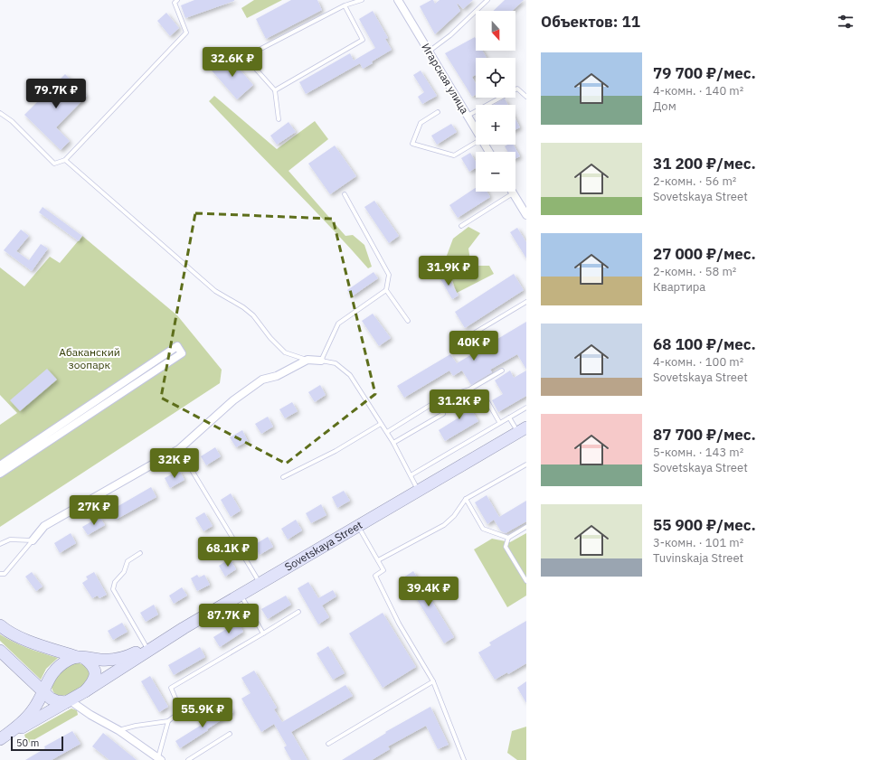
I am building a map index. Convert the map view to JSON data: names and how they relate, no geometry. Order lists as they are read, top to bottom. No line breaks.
{"streets":{"main road":["Sovetskaya Street"],"street":["Игарская улица"]},"parks":["Абаканский зоопарк"],"scale_bar":"50 m","north":"bottom","page":{"heading":"Объектов: 11","map_buttons":["+","−"],"list":[{"name":"79 700 ₽/мес.","note":"4-комн. · 140 m² · Дом"},{"name":"31 200 ₽/мес.","note":"2-комн. · 56 m² · Sovetskaya Street"},{"name":"27 000 ₽/мес.","note":"2-комн. · 58 m² · Квартира"},{"name":"68 100 ₽/мес.","note":"4-комн. · 100 m² · Sovetskaya Street"},{"name":"87 700 ₽/мес.","note":"5-комн. · 143 m² · Sovetskaya Street"},{"name":"55 900 ₽/мес.","note":"3-комн. · 101 m² · Tuvinskaja Street"}],"price":["32.6K ₽","79.7K ₽","31.9K ₽","40K ₽","31.2K ₽","32K ₽","27K ₽","68.1K ₽","39.4K ₽","87.7K ₽","55.9K ₽"],"scale":"50 m"}}
